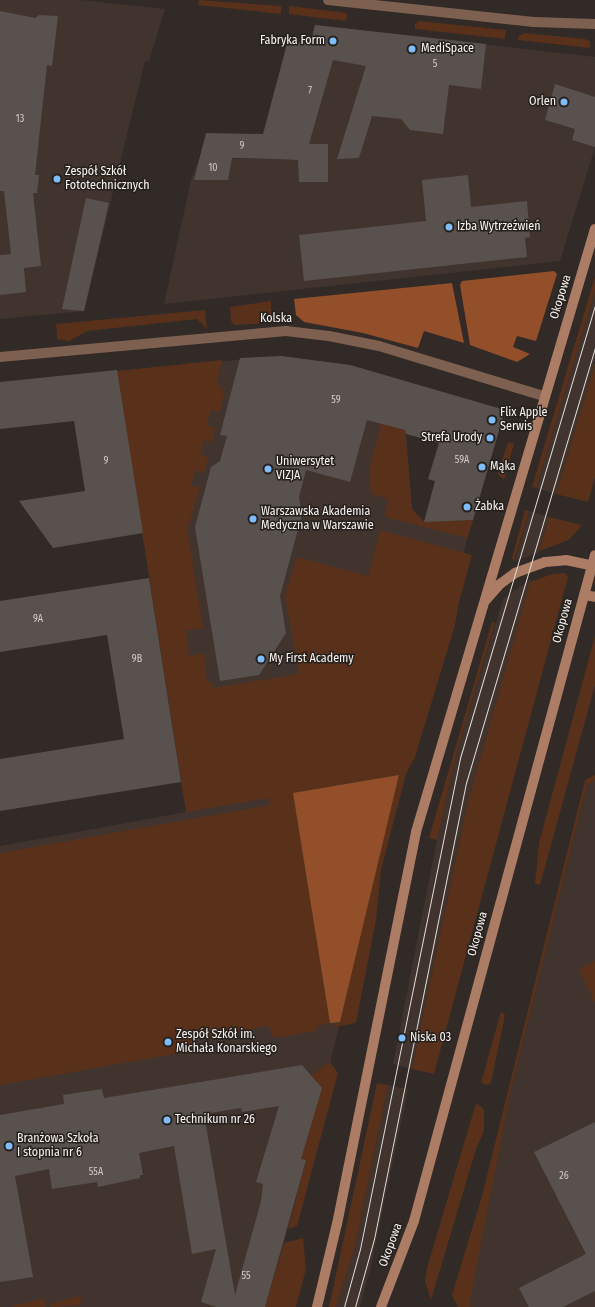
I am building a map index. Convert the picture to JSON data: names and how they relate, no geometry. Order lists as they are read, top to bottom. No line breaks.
{"streets":{"main road":["Okopowa"],"street":["Kolska"]},"crossings":[["Okopowa","Kolska"]],"places":["Fabryka Form","MediSpace","Orlen","Zespół Szkół Fototechnicznych","Izba Wytrzeźwień","Flix Apple Serwis","Strefa Urody","Mąka","Uniwersytet VIZJA","Żabka","Warszawska Akademia Medyczna w Warszawie","My First Academy","Niska 03","Zespół Szkół im. Michała Konarskiego","Technikum nr 26","Branżowa Szkoła I stopnia nr 6"],"house_numbers":["5","7","13","9","10","59","59A","9","9A","9B","55A","26","55"]}
